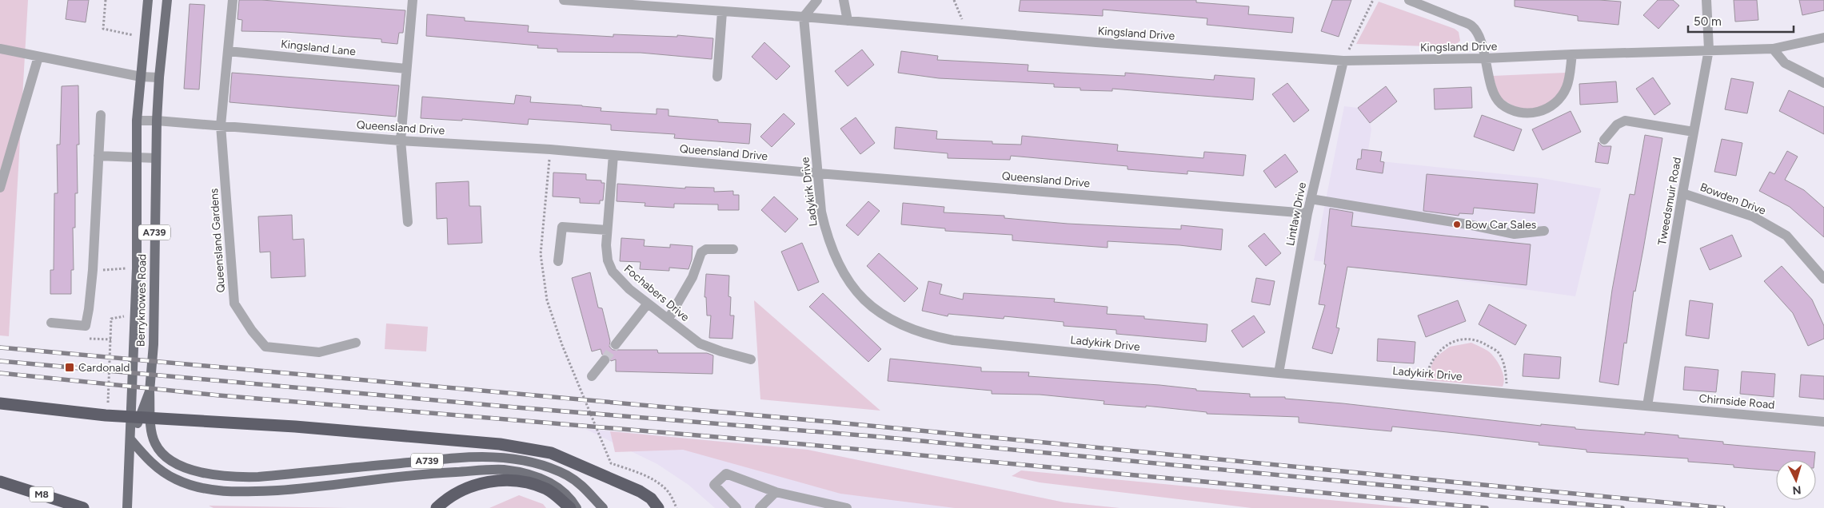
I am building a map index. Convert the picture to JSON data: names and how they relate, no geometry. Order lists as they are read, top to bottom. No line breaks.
{"streets":{"highway":["M8"],"main road":["A739","Berryknowes Road"],"street":["Kingsland Drive","Kingsland Lane","Queensland Drive","Ladykirk Drive","Bowden Drive","Tweedsmuir Road","Lintlaw Drive","Queensland Gardens","Fochabers Drive","Chirnside Road"]},"crossings":[["Kingsland Drive","Ladykirk Drive"],["Kingsland Drive","Tweedsmuir Road"],["Kingsland Drive","Lintlaw Drive"],["Kingsland Lane","Queensland Gardens"],["Queensland Drive","Ladykirk Drive"],["Queensland Drive","Lintlaw Drive"],["Queensland Drive","Queensland Gardens"],["Queensland Drive","Fochabers Drive"],["Queensland Drive","Berryknowes Road"],["Ladykirk Drive","Tweedsmuir Road"],["Ladykirk Drive","Lintlaw Drive"],["Ladykirk Drive","Chirnside Road"],["Bowden Drive","Tweedsmuir Road"],["Tweedsmuir Road","Chirnside Road"],["A739","Berryknowes Road"]],"places":{"other":["Bow Car Sales"],"transit":["Cardonald"]},"scale_bar":"50 m","north":"bottom"}
